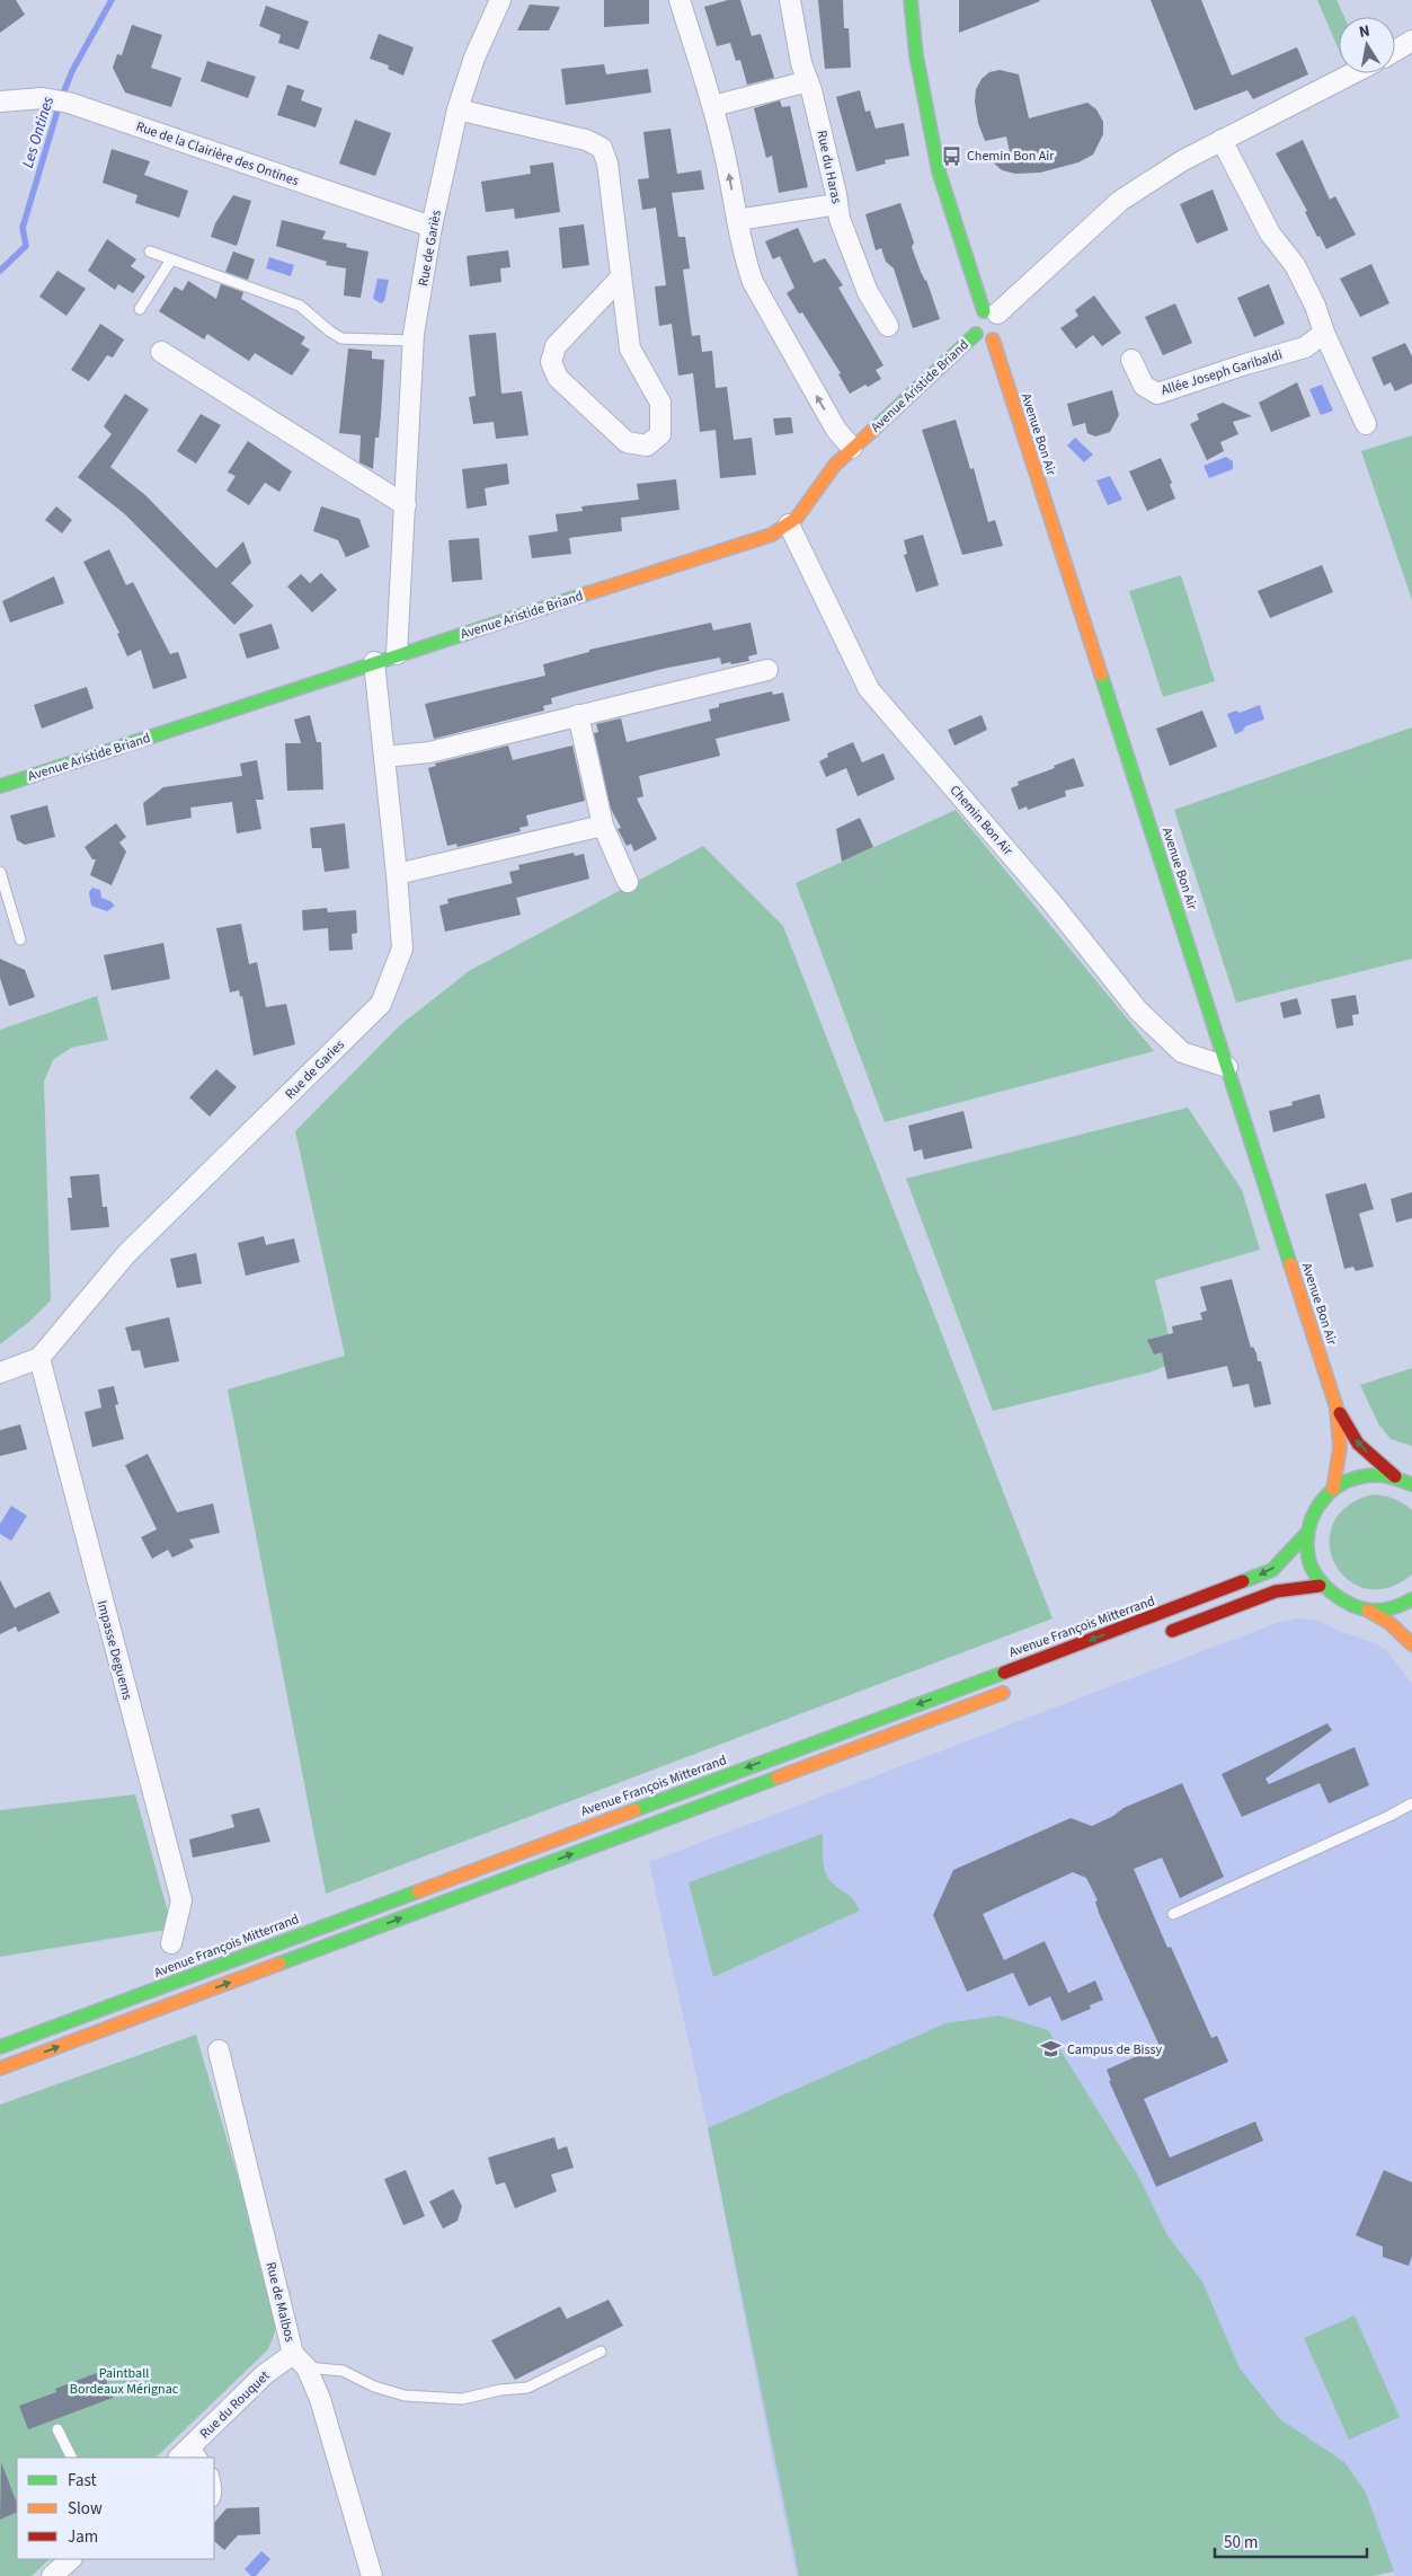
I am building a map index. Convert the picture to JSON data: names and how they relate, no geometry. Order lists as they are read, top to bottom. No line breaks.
{"streets":{"main road":["Avenue Aristide Briand","Avenue Bon Air","Avenue François Mitterrand"],"street":["Rue de la Clairière des Ontines","Rue du Haras","Rue de Gariès","Allée Joseph Garibaldi","Chemin Bon Air","Rue de Garies","Impasse Deguems","Rue de Malbos","Rue du Rouquet"]},"crossings":[["Rue de la Clairière des Ontines","Rue de Gariès"],["Rue de Gariès","Avenue Aristide Briand"],["Avenue Aristide Briand","Chemin Bon Air"],["Avenue Aristide Briand","Rue de Garies"],["Avenue Bon Air","Chemin Bon Air"],["Rue de Garies","Impasse Deguems"],["Rue de Malbos","Rue du Rouquet"]],"water":["Les Ontines"],"parks":["Paintball Bordeaux Mérignac"],"places":{"bus stop":["Chemin Bon Air"],"school or university":["Campus de Bissy"]},"legend":["Fast","Slow","Jam"],"scale_bar":"50 m","north":"top"}
